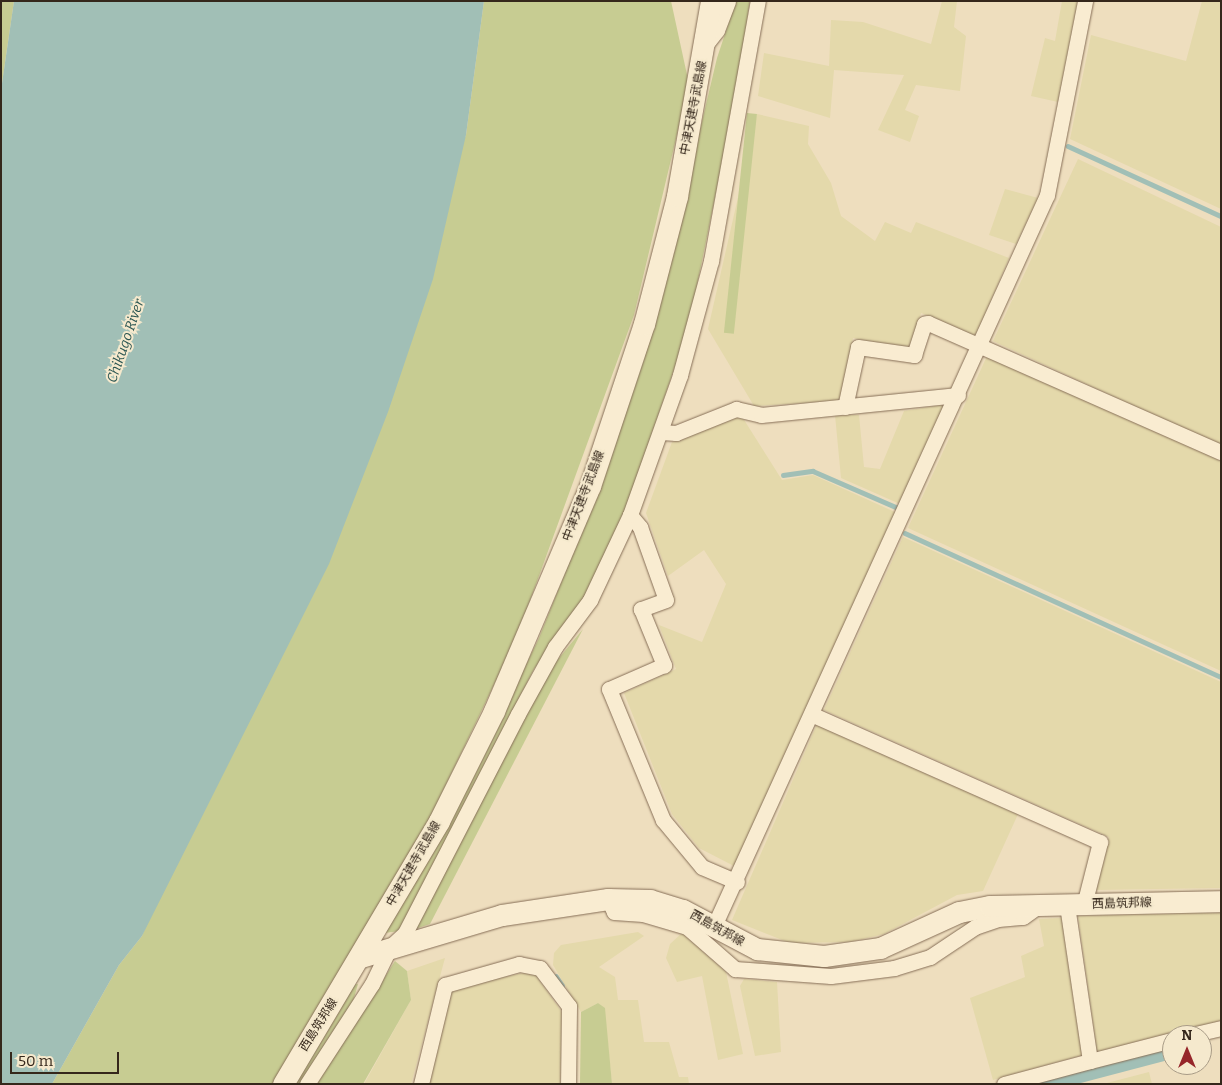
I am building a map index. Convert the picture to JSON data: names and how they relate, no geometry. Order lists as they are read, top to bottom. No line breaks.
{"streets":{"main road":["中津天建寺武島線","西島筑邦線"]},"crossings":[["中津天建寺武島線","西島筑邦線"]],"water":["Chikugo River"],"scale_bar":"50 m","north":"top"}
